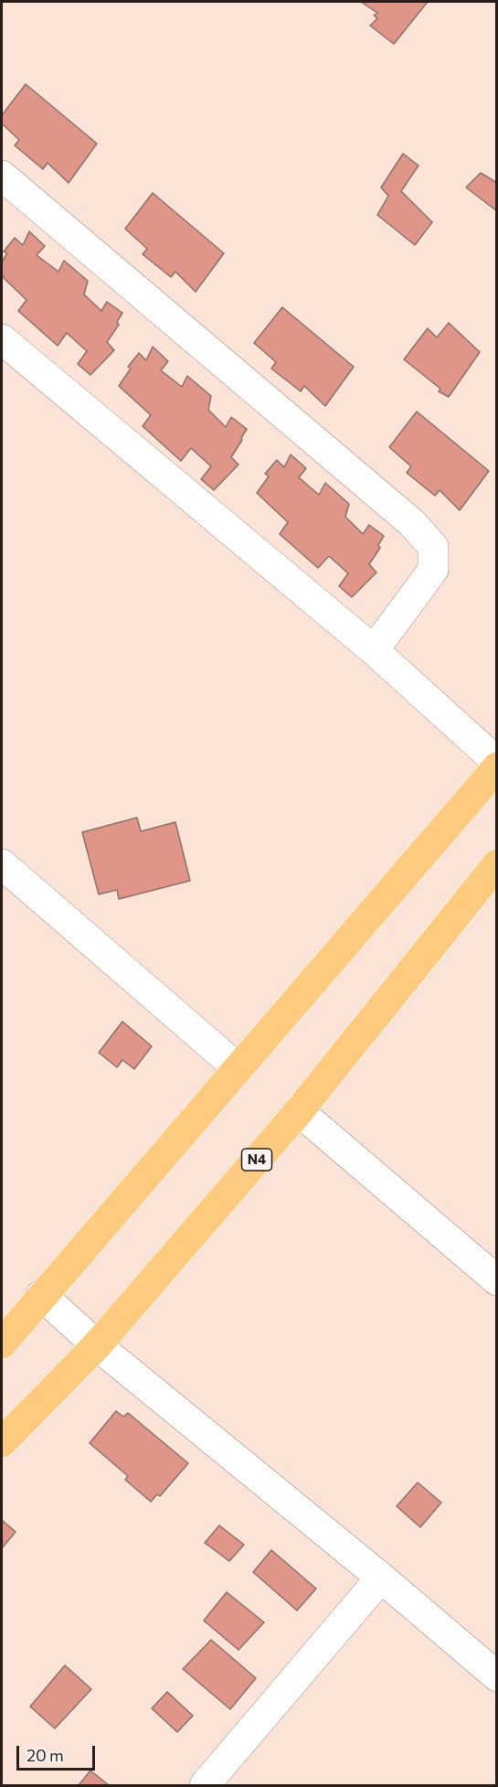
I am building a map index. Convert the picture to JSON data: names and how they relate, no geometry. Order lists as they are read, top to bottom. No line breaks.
{"streets":{"highway":["N4"]},"scale_bar":"20 m"}
